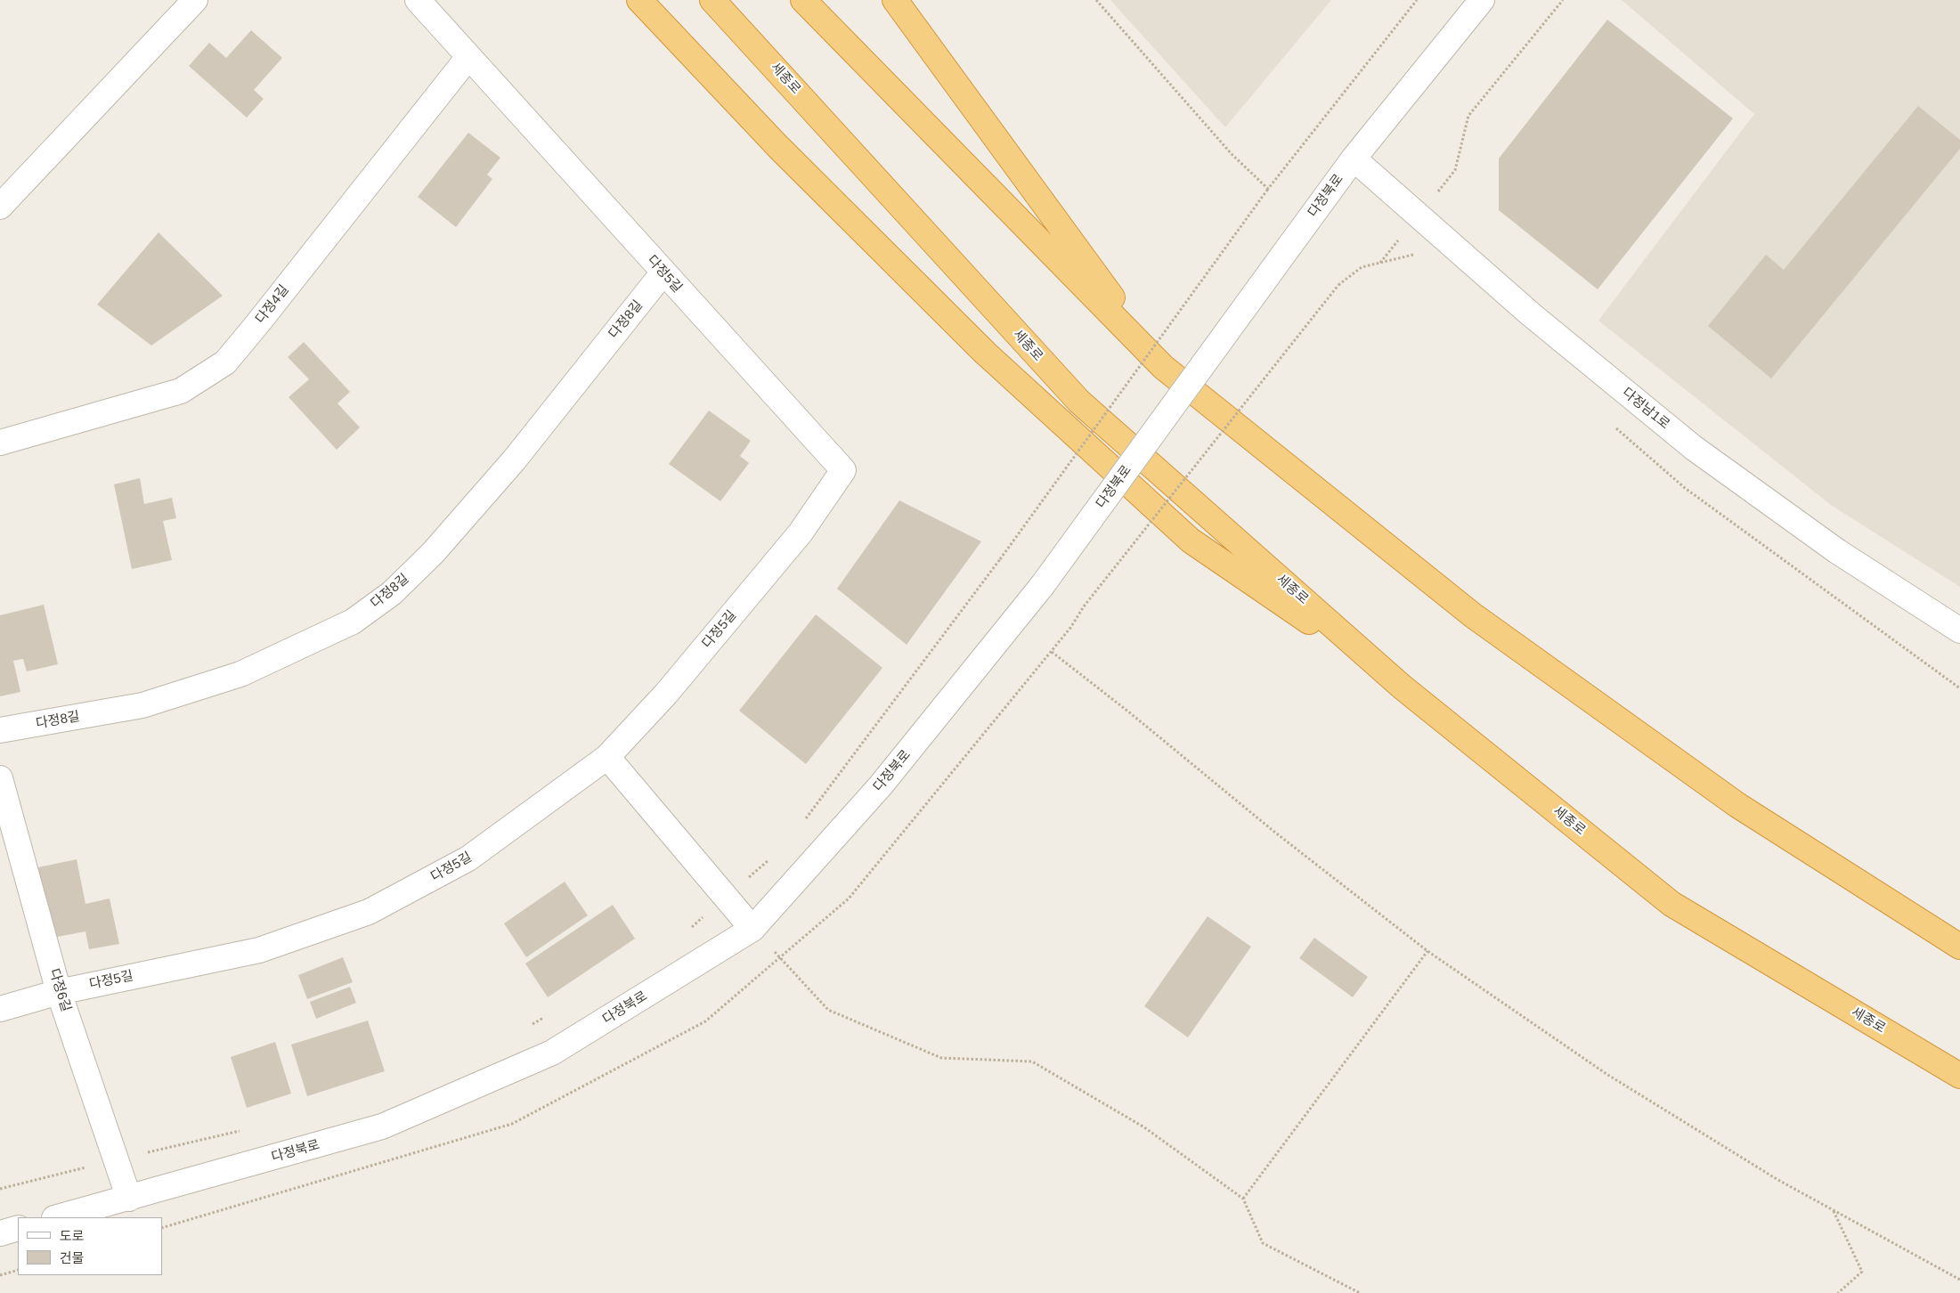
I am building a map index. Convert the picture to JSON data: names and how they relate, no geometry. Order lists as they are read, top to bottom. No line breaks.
{"streets":{"highway":["세종로"],"street":["다정북로","다정5길","다정4길","다정8길","다정남1로","다정6길"]},"crossings":[["다정북로","다정남1로"],["다정북로","다정6길"],["다정5길","다정4길"],["다정5길","다정8길"],["다정5길","다정6길"]],"legend":["도로","건물"]}
